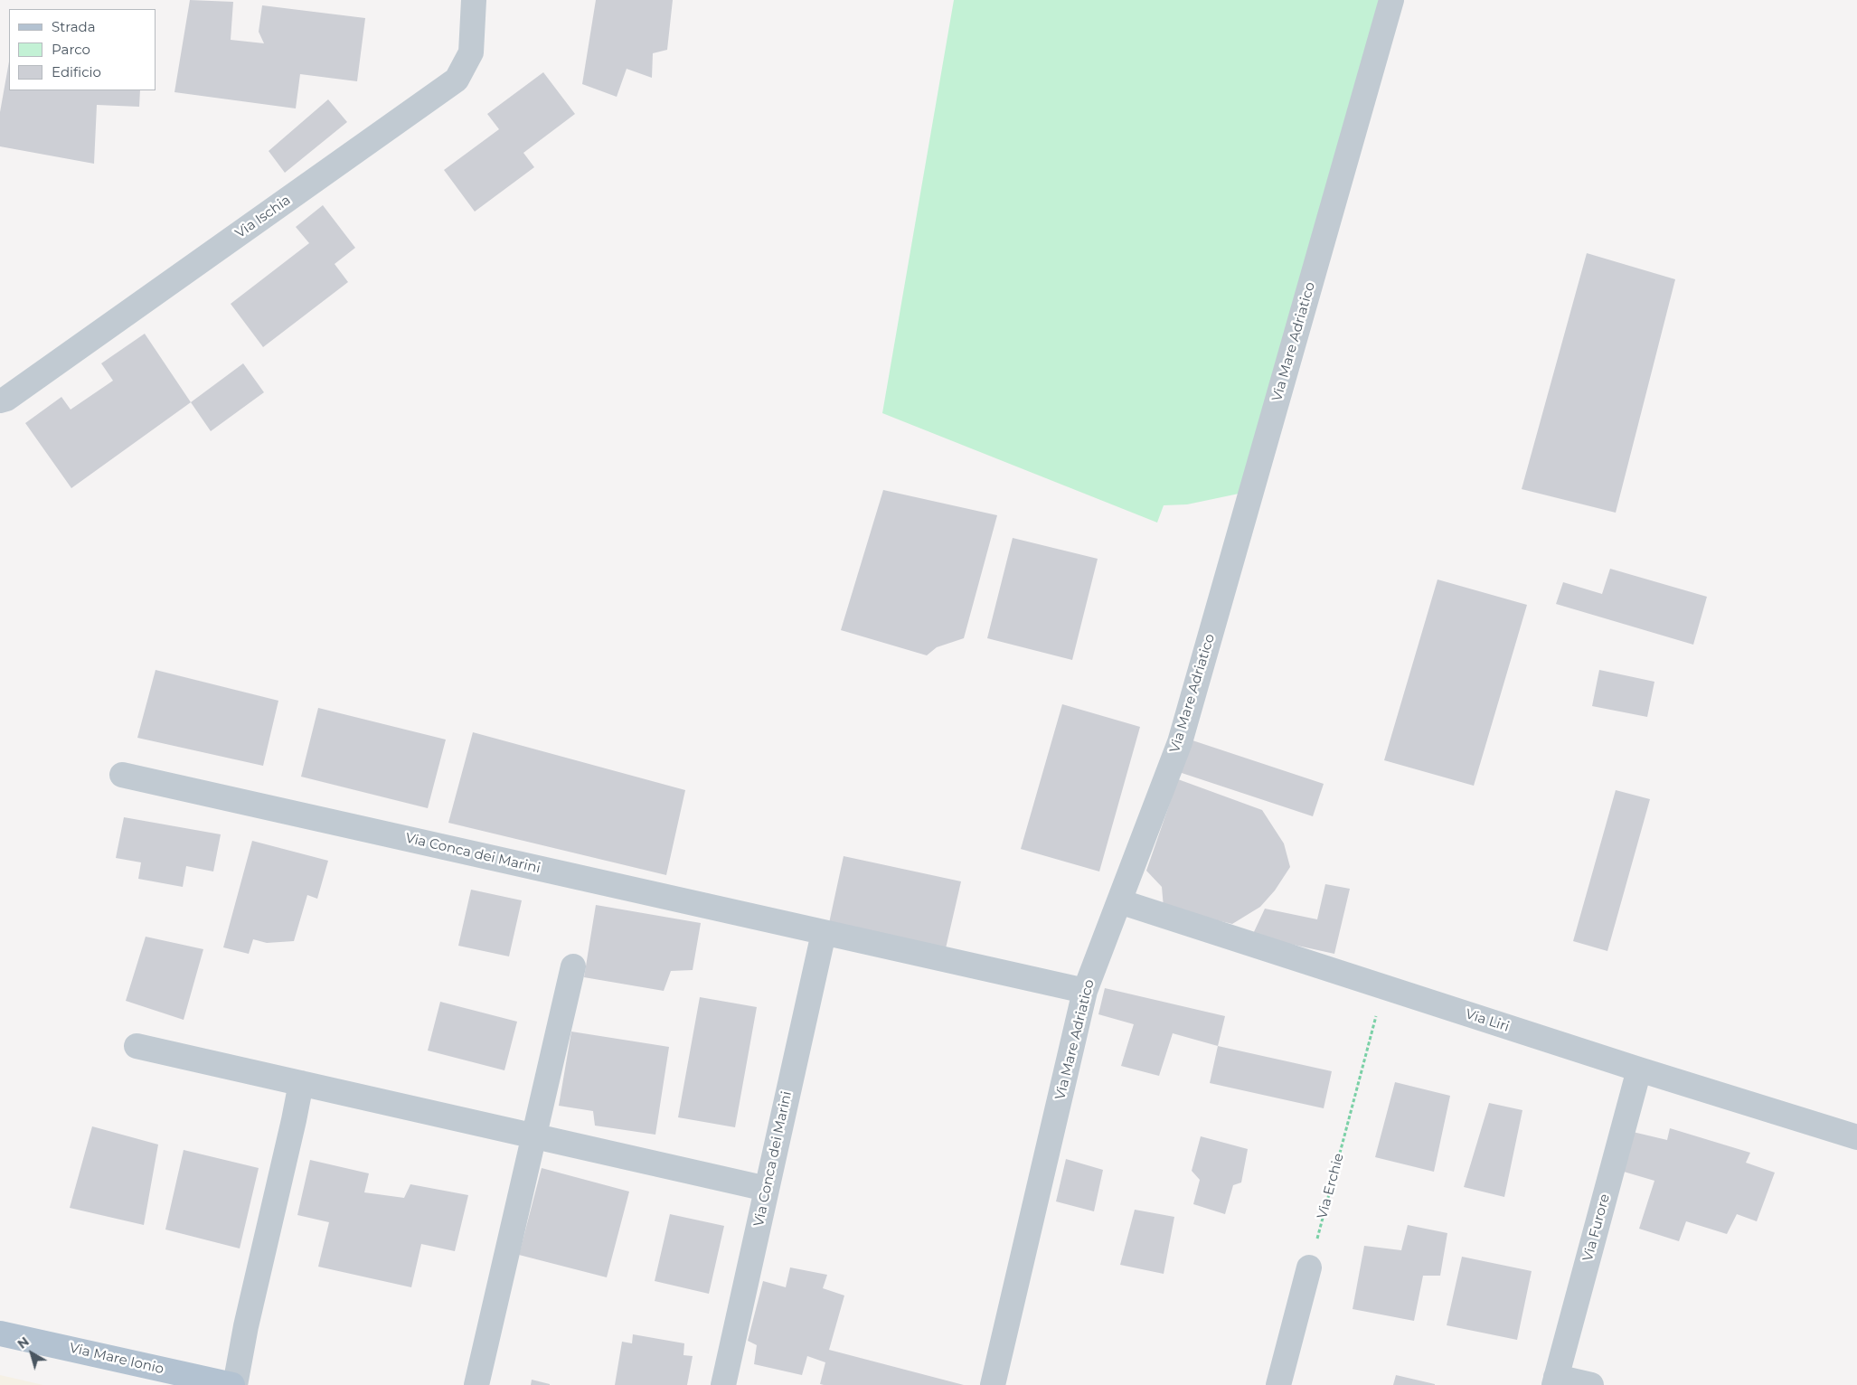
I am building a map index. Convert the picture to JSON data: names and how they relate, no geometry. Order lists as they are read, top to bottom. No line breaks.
{"streets":{"main road":["Via Mare Ionio"],"street":["Via Ischia","Via Mare Adriatico","Via Conca dei Marini","Via Liri","Via Furore"],"path":["Via Erchie"]},"crossings":[["Via Mare Adriatico","Via Conca dei Marini"],["Via Mare Adriatico","Via Liri"],["Via Liri","Via Erchie"],["Via Liri","Via Furore"]],"legend":["Strada","Parco","Edificio"],"north":"top left"}
